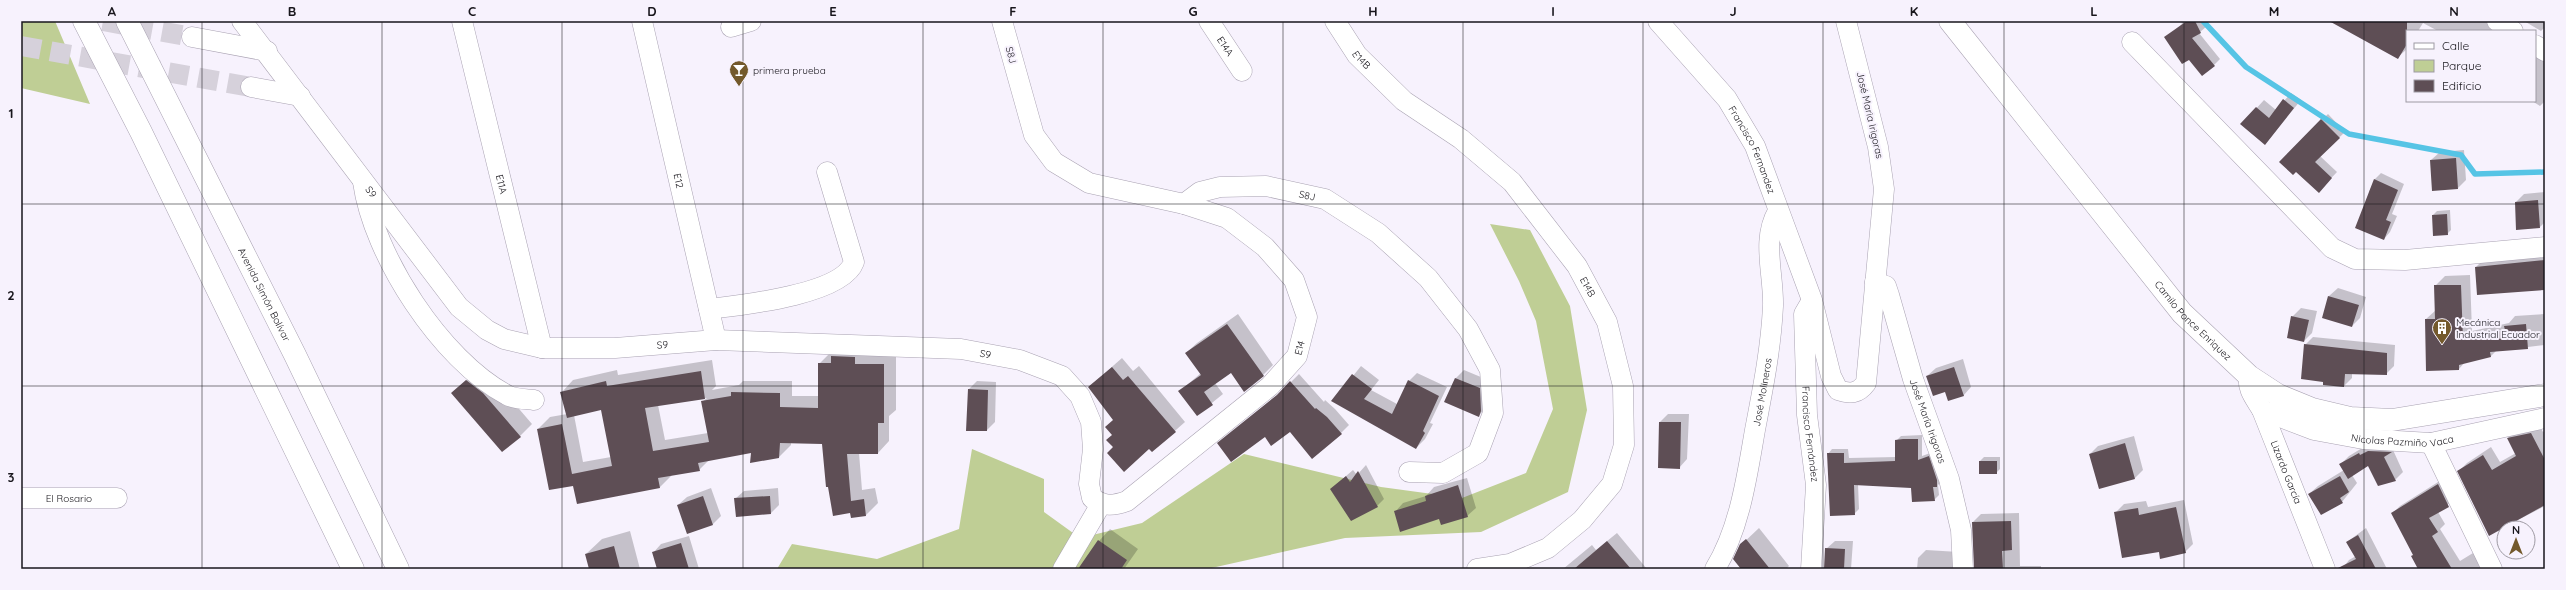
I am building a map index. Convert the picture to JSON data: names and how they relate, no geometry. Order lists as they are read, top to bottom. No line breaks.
{"streets":{"main road":["Avenida Simón Bolívar","Camilo Ponce Enrìquez"],"street":["E14A","S8J","E14B","José Maria Irigoras","Francisco Fernandez","E12","E11A","S9","E14","José Molineros","José María Irigoras","Francisco Fernández","Nicolas Pazmiño Vaca","Lizardo García","El Rosario"]},"crossings":[["S8J","E14"],["José Maria Irigoras","Francisco Fernandez"],["José Maria Irigoras","José María Irigoras"],["José Maria Irigoras","Francisco Fernández"],["Francisco Fernandez","José Molineros"],["Francisco Fernandez","Francisco Fernández"],["E12","S9"],["E11A","S9"],["S9","E14"],["Camilo Ponce Enrìquez","Lizardo García"],["Nicolas Pazmiño Vaca","Lizardo García"]],"places":{"bar":["primera prueba"],"building":["Mecánica Industrial Ecuador"]},"legend":["Calle","Parque","Edificio"],"north":"top","grid":{"columns":["A","B","C","D","E","F","G","H","I","J","K","L","M","N"],"rows":["1","2","3"]}}
